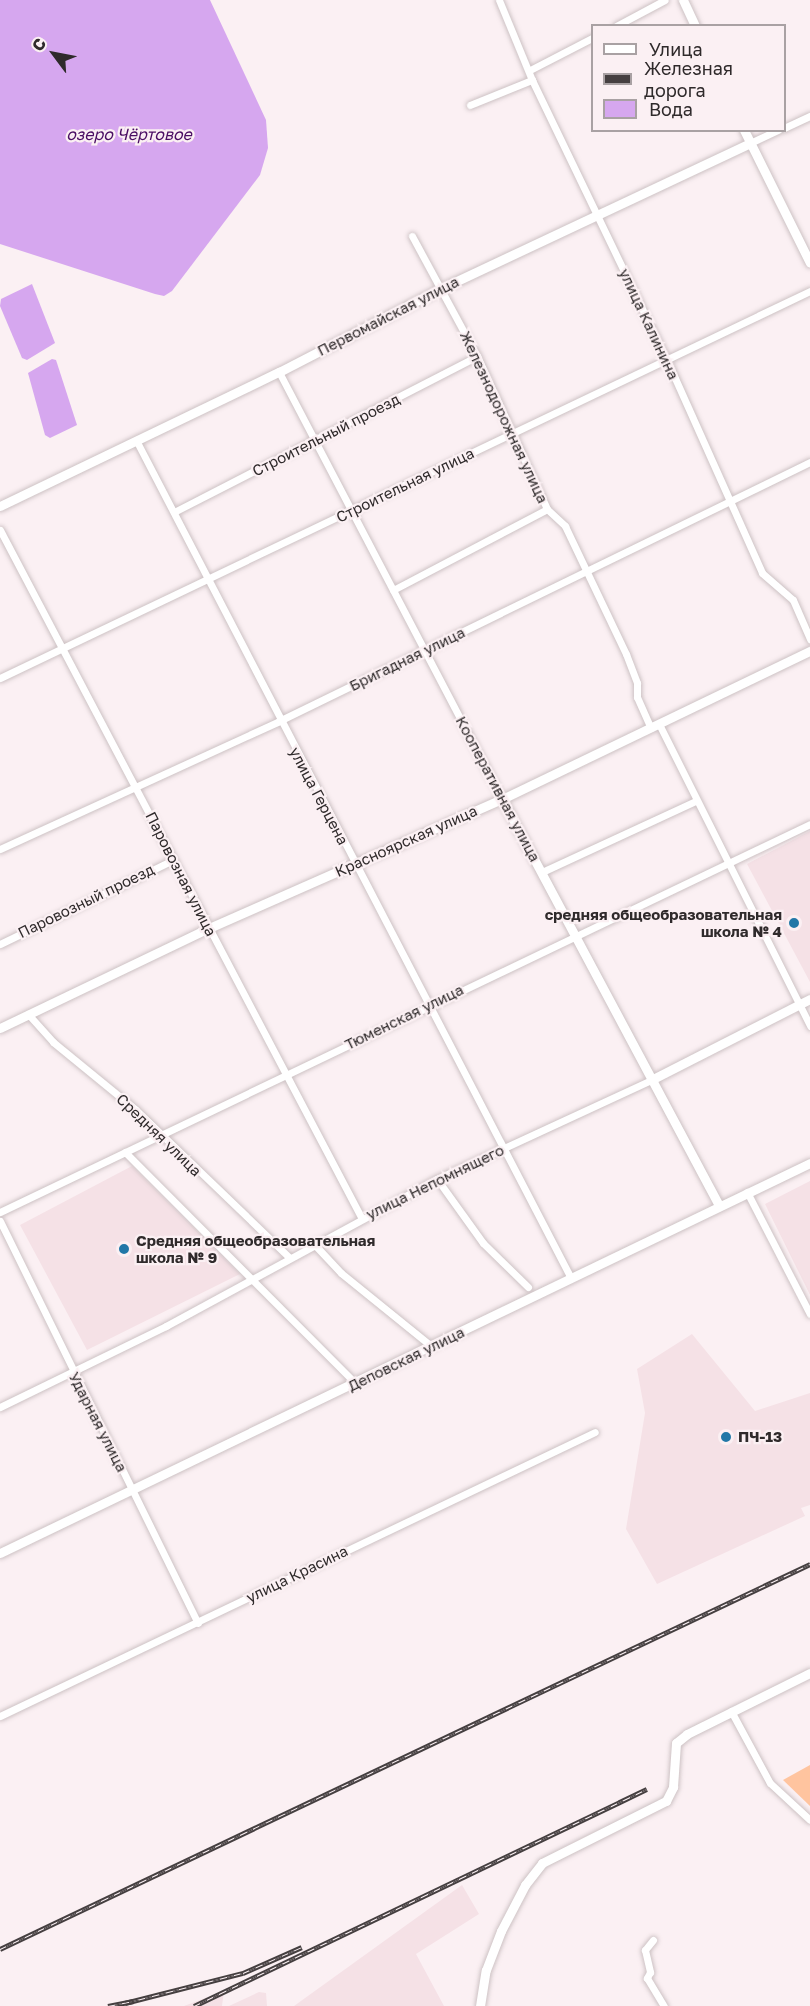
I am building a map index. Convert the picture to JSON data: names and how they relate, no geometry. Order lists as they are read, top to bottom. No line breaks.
{"streets":{"street":["Первомайская улица","улица Калинина","Железнодорожная улица","Строительный проезд","Строительная улица","Бригадная улица","Кооперативная улица","улица Герцена","Красноярская улица","Паровозная улица","Паровозный проезд","Тюменская улица","Средняя улица","улица Непомнящего","Деповская улица","Ударная улица","улица Красина"]},"crossings":[["Первомайская улица","улица Калинина"],["Первомайская улица","Железнодорожная улица"],["Первомайская улица","Кооперативная улица"],["Первомайская улица","улица Герцена"],["улица Калинина","Строительная улица"],["улица Калинина","Бригадная улица"],["Железнодорожная улица","Строительный проезд"],["Железнодорожная улица","Строительная улица"],["Железнодорожная улица","Бригадная улица"],["Железнодорожная улица","Красноярская улица"],["Железнодорожная улица","Тюменская улица"],["Железнодорожная улица","улица Непомнящего"],["Строительный проезд","Кооперативная улица"],["Строительный проезд","улица Герцена"],["Строительная улица","Кооперативная улица"],["Строительная улица","улица Герцена"],["Строительная улица","Паровозная улица"],["Бригадная улица","Кооперативная улица"],["Бригадная улица","улица Герцена"],["Бригадная улица","Паровозная улица"],["Кооперативная улица","Красноярская улица"],["Кооперативная улица","Тюменская улица"],["Кооперативная улица","улица Непомнящего"],["Кооперативная улица","Деповская улица"],["улица Герцена","Красноярская улица"],["улица Герцена","Тюменская улица"],["улица Герцена","улица Непомнящего"],["улица Герцена","Деповская улица"],["Красноярская улица","Паровозная улица"],["Красноярская улица","Средняя улица"],["Паровозная улица","Паровозный проезд"],["Паровозная улица","Тюменская улица"],["Паровозная улица","улица Непомнящего"],["Тюменская улица","Средняя улица"],["Средняя улица","улица Непомнящего"],["улица Непомнящего","Ударная улица"],["Деповская улица","Ударная улица"],["Ударная улица","улица Красина"]],"water":["озеро Чёртовое"],"places":["средняя общеобразовательная школа № 4","Средняя общеобразовательная школа № 9","ПЧ-13"],"legend":["Улица","Железная дорога","Вода"],"north":"top left"}
